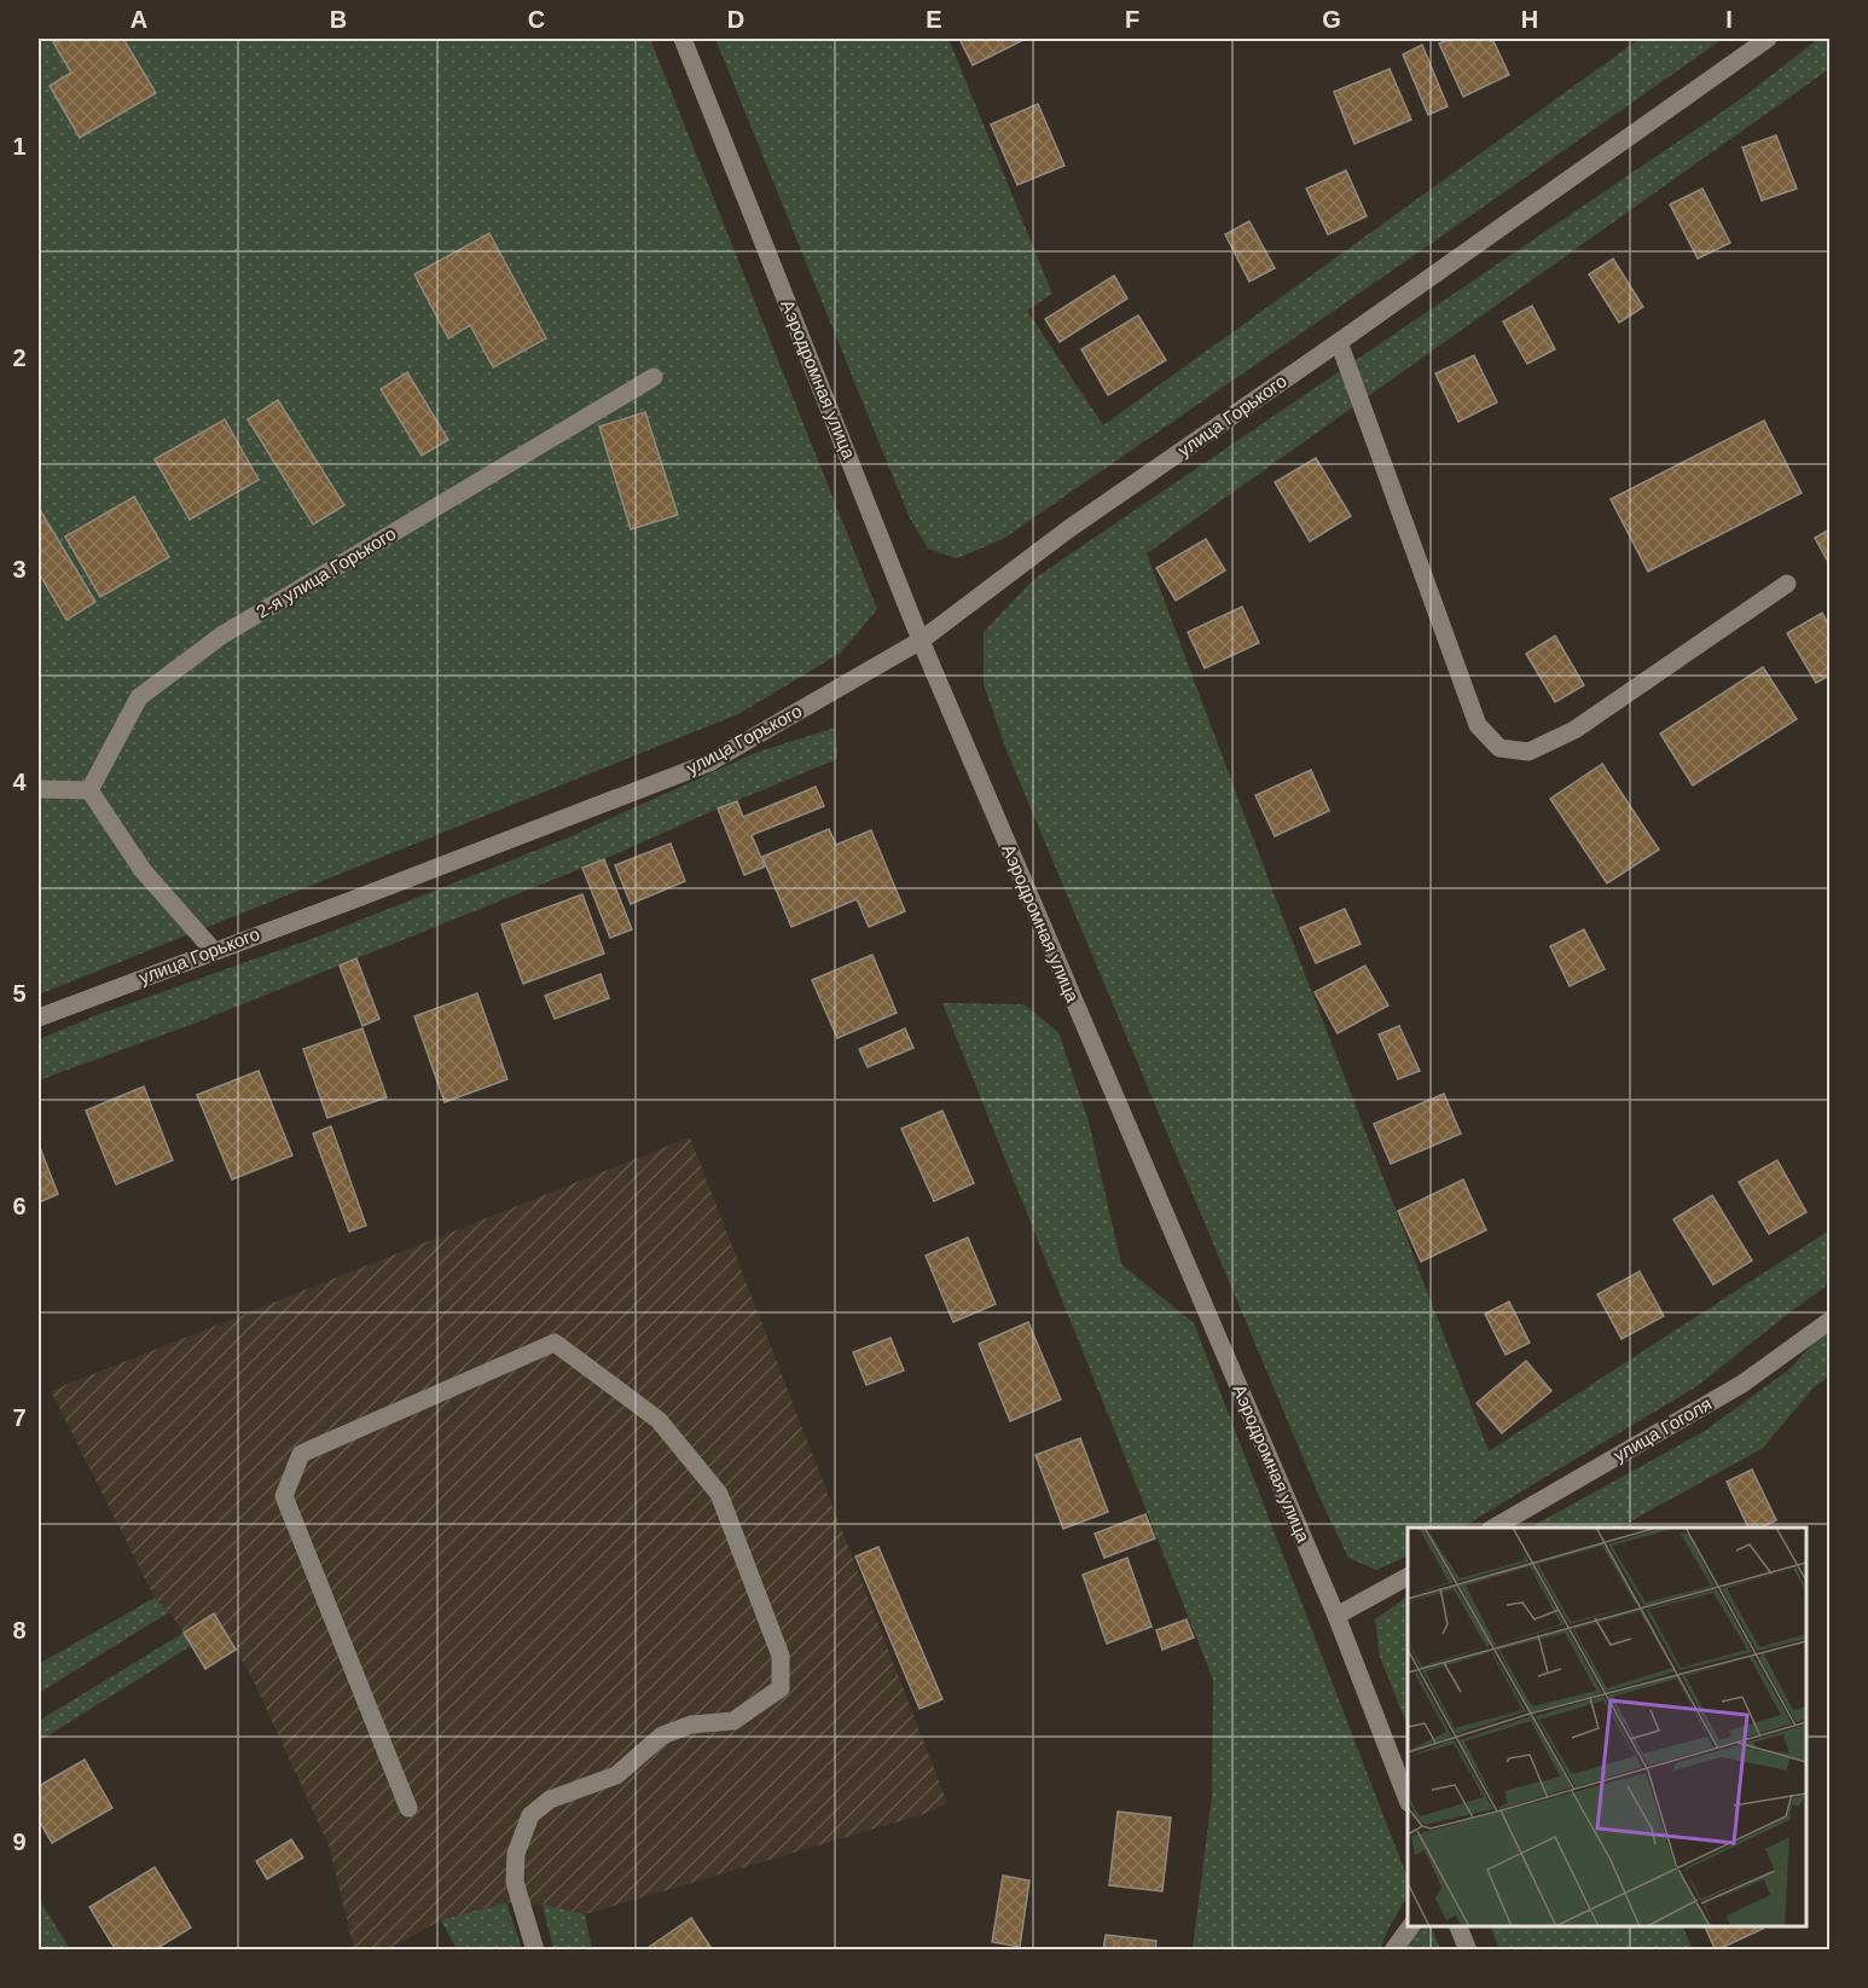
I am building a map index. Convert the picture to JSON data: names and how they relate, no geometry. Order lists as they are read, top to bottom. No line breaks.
{"streets":{"street":["Аэродромная улица","улица Горького","2-я улица Горького","улица Гоголя"]},"crossings":[["Аэродромная улица","улица Горького"]],"grid":{"columns":["A","B","C","D","E","F","G","H","I"],"rows":["1","2","3","4","5","6","7","8","9"]}}
